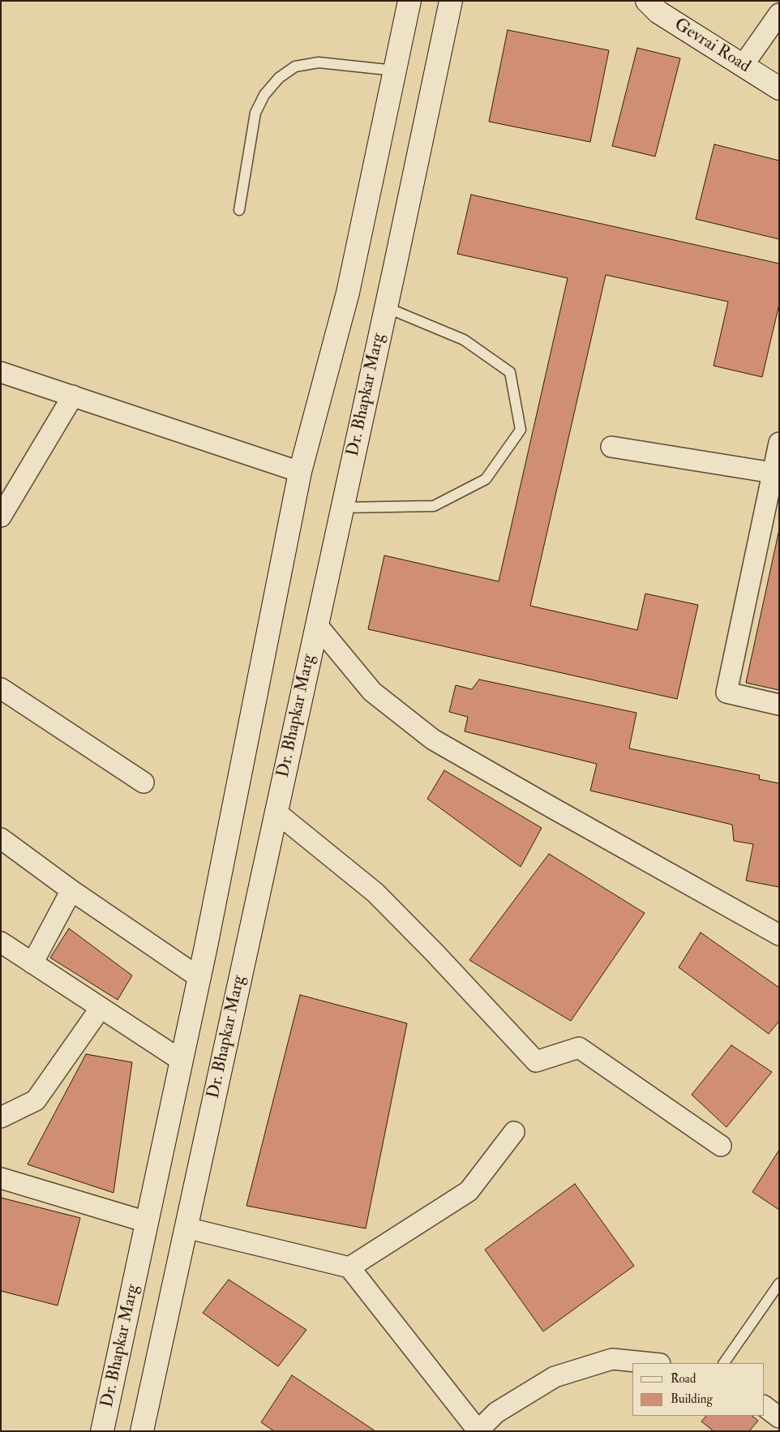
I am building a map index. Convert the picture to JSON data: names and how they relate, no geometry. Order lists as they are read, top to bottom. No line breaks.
{"streets":{"main road":["Gevrai Road","Dr. Bhapkar Marg"]},"legend":["Road","Building"]}
